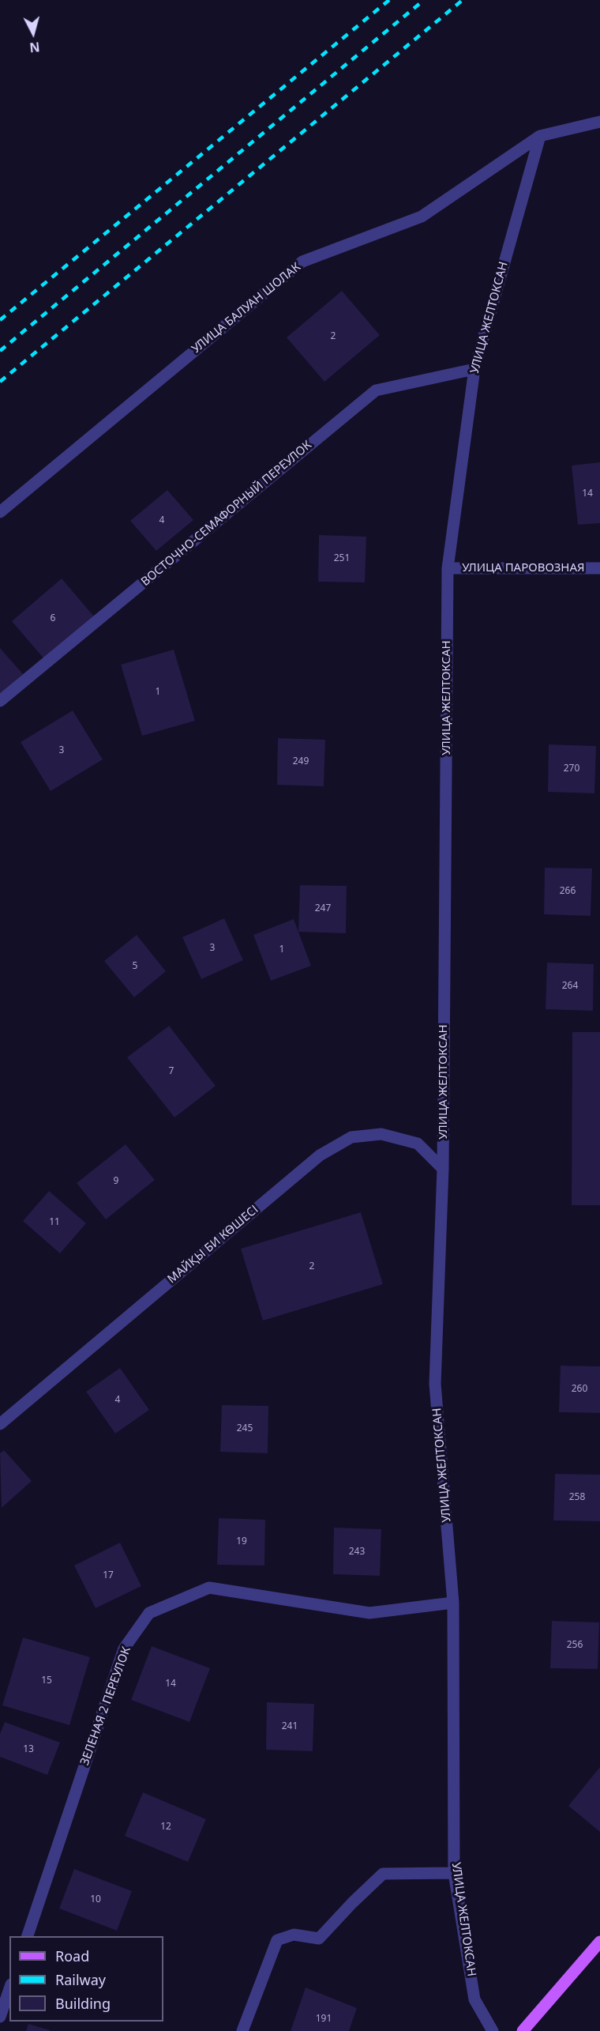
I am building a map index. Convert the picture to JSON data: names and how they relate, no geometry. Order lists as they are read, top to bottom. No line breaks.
{"streets":{"street":["УЛИЦА БАЛУАН ШОЛАК","УЛИЦА ЖЕЛТОКСАН","ВОСТОЧНО-СЕМАФОРНЫЙ ПЕРЕУЛОК","УЛИЦА ПАРОВОЗНАЯ","МАЙҚЫ БИ КӨШЕСІ","ЗЕЛЕНАЯ 2 ПЕРЕУЛОК"]},"crossings":[["УЛИЦА БАЛУАН ШОЛАК","УЛИЦА ЖЕЛТОКСАН"],["УЛИЦА ЖЕЛТОКСАН","ВОСТОЧНО-СЕМАФОРНЫЙ ПЕРЕУЛОК"],["УЛИЦА ЖЕЛТОКСАН","УЛИЦА ПАРОВОЗНАЯ"],["УЛИЦА ЖЕЛТОКСАН","МАЙҚЫ БИ КӨШЕСІ"],["УЛИЦА ЖЕЛТОКСАН","ЗЕЛЕНАЯ 2 ПЕРЕУЛОК"]],"house_numbers":["2","14","4","251","6","1","3","249","270","266","247","3","1","5","264","7","9","11","2","260","4","245","258","19","243","17","256","15","14","241","13","12","10","191"],"legend":["Road","Railway","Building"],"north":"bottom"}
